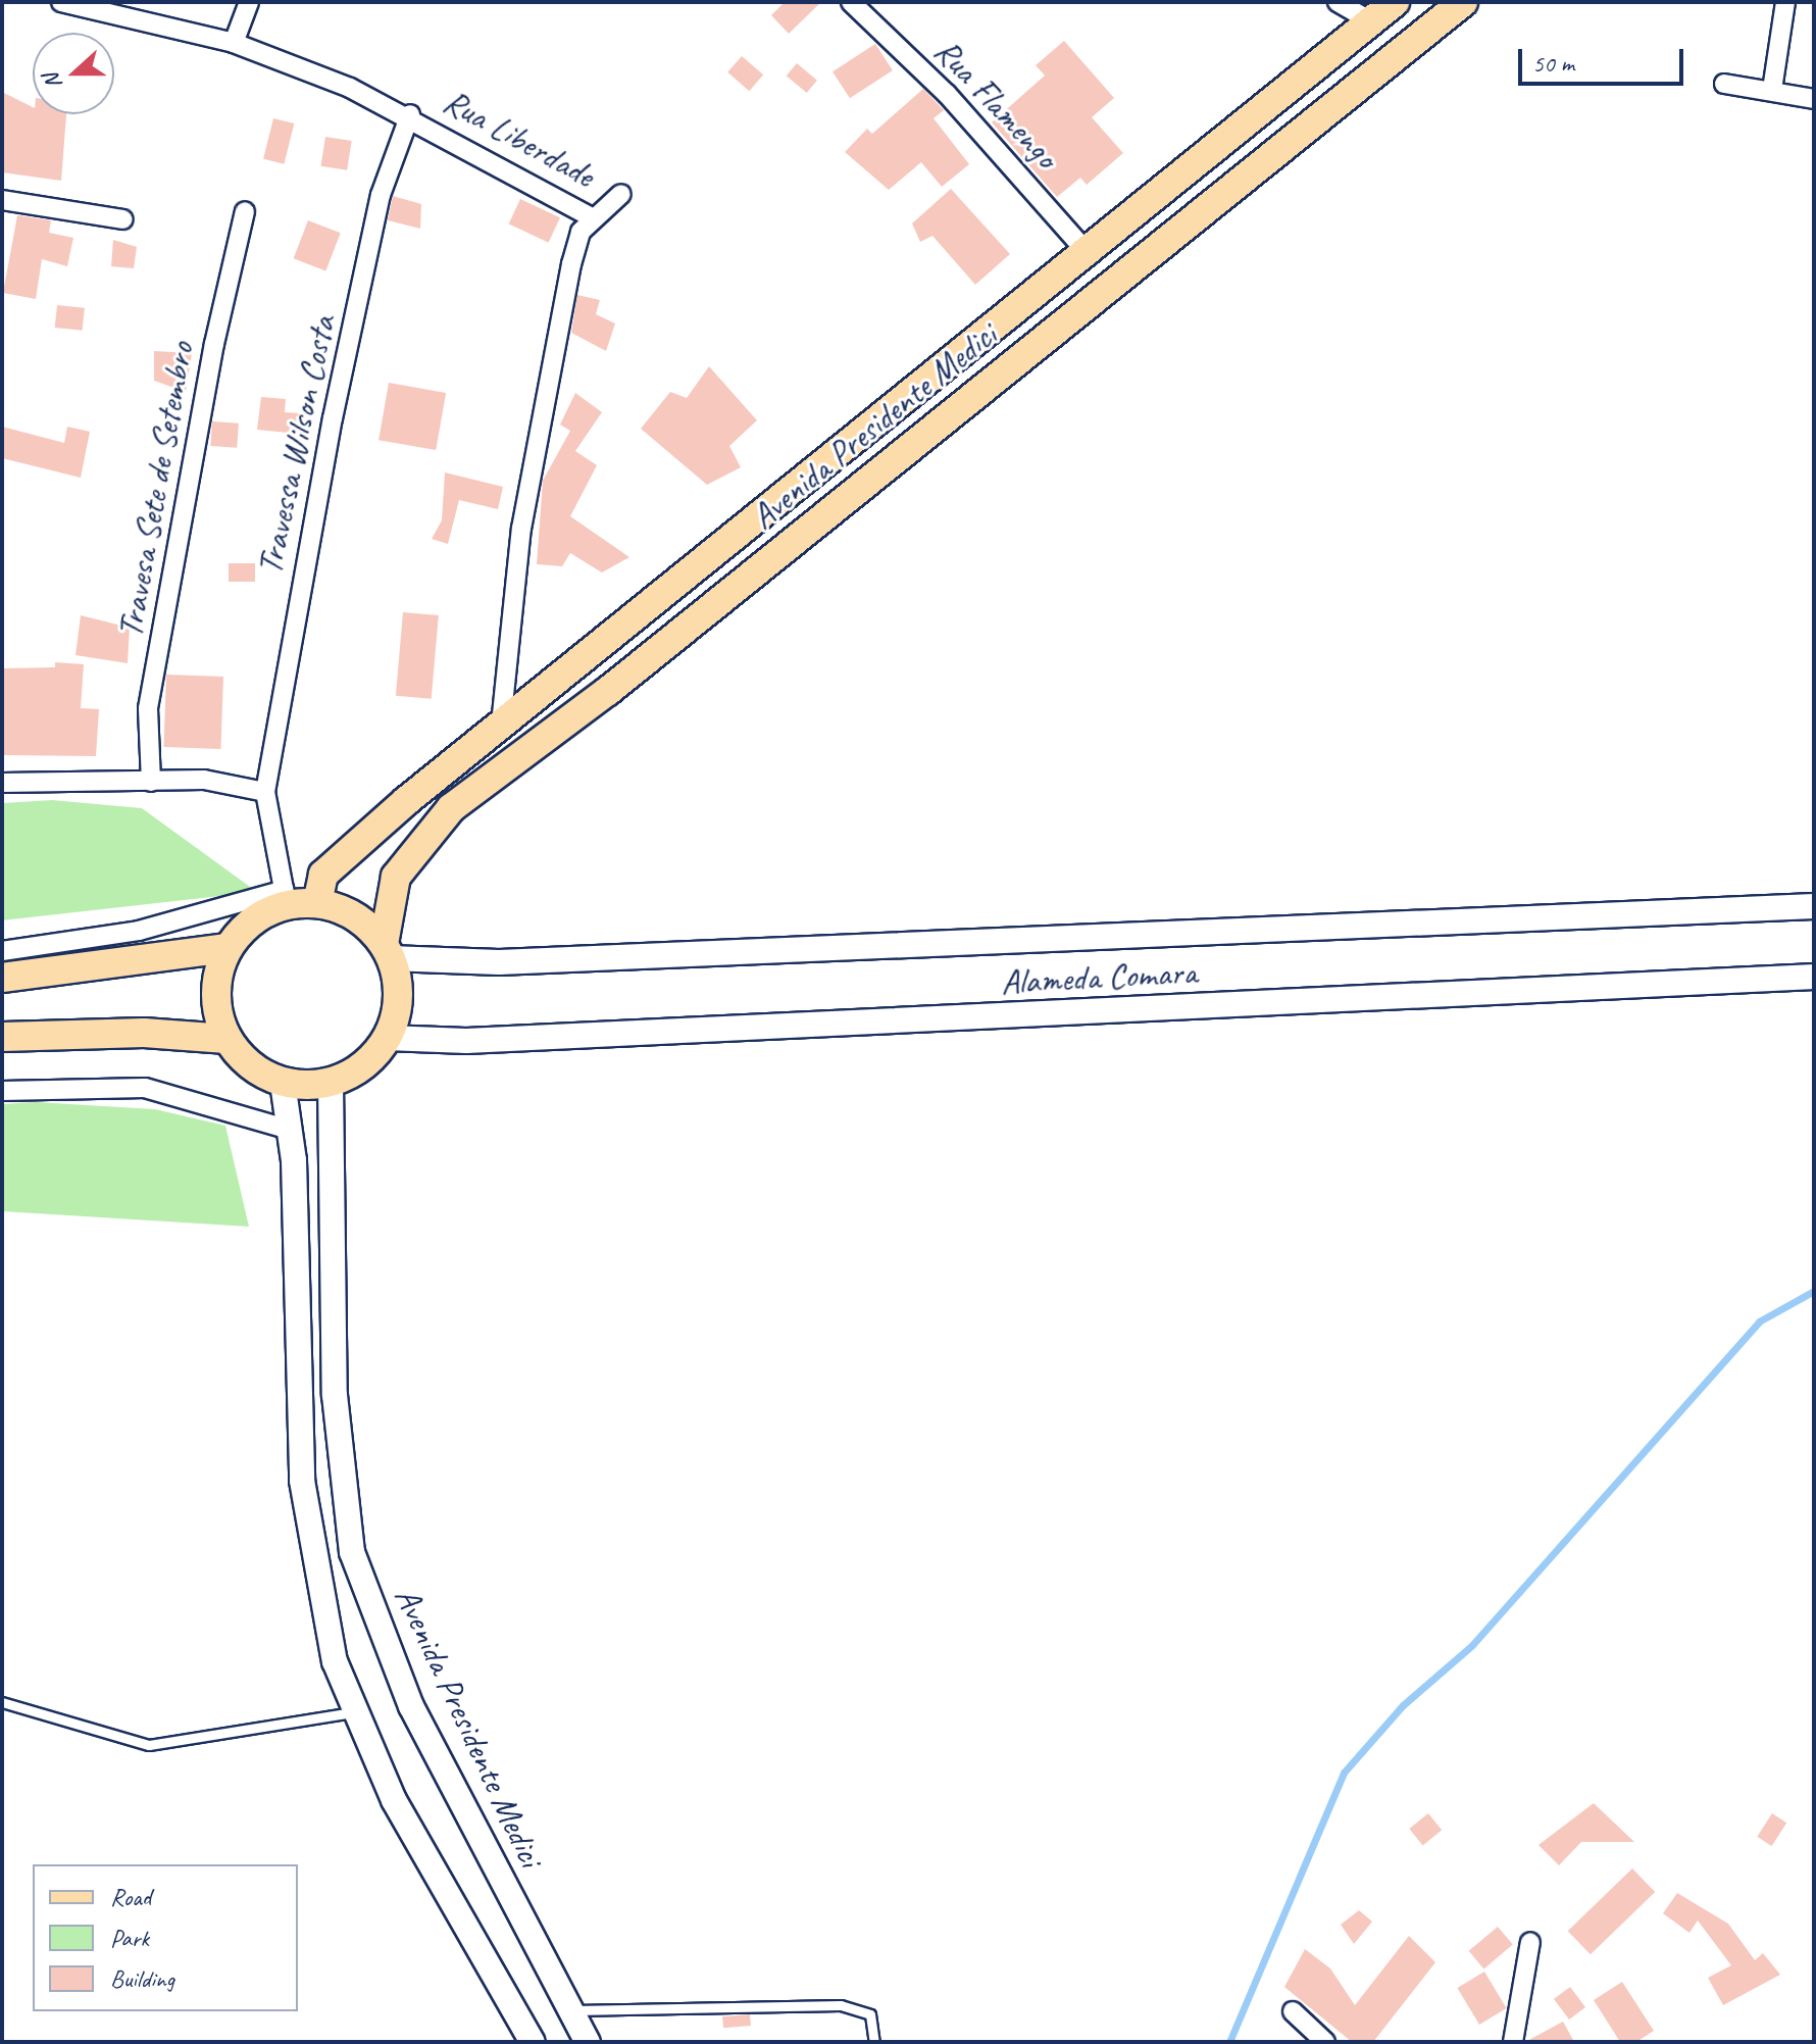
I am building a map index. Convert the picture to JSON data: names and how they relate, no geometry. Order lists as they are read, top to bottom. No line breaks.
{"streets":{"main road":["Avenida Presidente Medici"],"street":["Rua Flamengo","Rua Liberdade","Travessa Wilson Costa","Travesa Sete de Setembro","Alameda Comara"]},"crossings":[["Rua Flamengo","Avenida Presidente Medici"],["Rua Liberdade","Avenida Presidente Medici"],["Rua Liberdade","Travessa Wilson Costa"],["Avenida Presidente Medici","Alameda Comara"]],"legend":["Road","Park","Building"],"scale_bar":"50 m","north":"left"}
